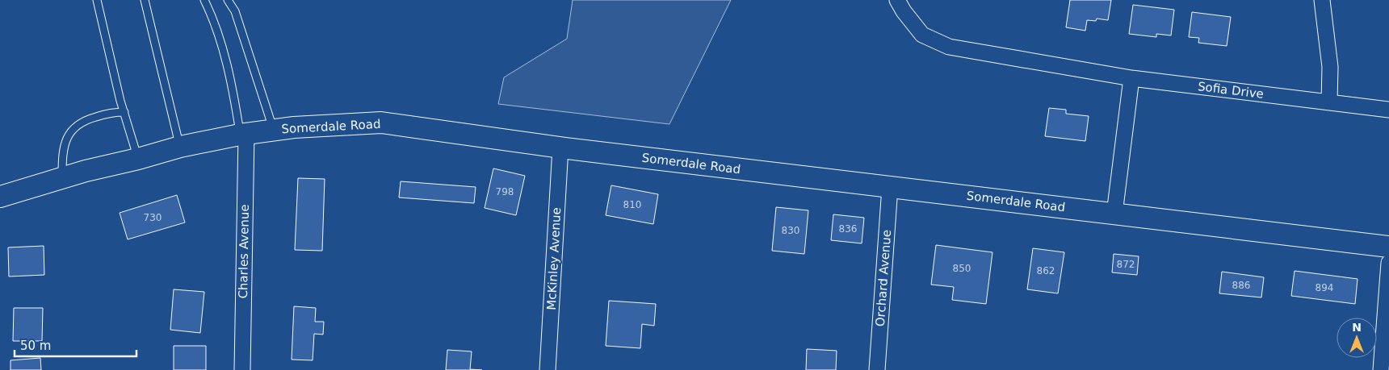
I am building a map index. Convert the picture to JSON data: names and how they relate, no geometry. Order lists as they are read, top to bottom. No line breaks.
{"streets":{"main road":["Somerdale Road"],"street":["Sofia Drive","Charles Avenue","McKinley Avenue","Orchard Avenue"]},"crossings":[["Somerdale Road","Charles Avenue"],["Somerdale Road","McKinley Avenue"],["Somerdale Road","Orchard Avenue"]],"house_numbers":["798","810","730","836","830","872","850","862","886","894"],"scale_bar":"50 m","north":"top"}
